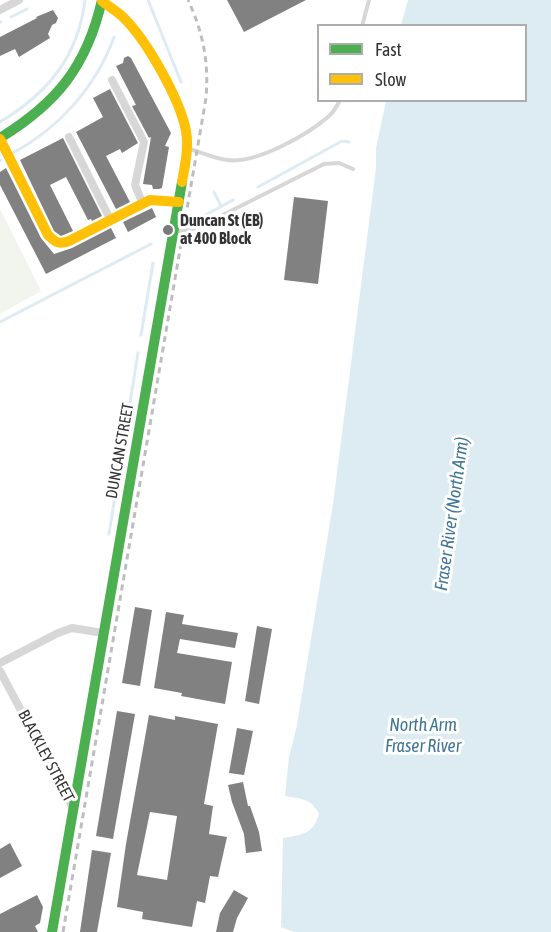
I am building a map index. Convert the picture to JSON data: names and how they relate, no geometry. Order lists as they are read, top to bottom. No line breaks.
{"streets":{"street":["DUNCAN STREET","BLACKLEY STREET"]},"crossings":[["DUNCAN STREET","BLACKLEY STREET"]],"water":["Fraser River (North Arm)","North Arm Fraser River"],"places":["Duncan St (EB) at 400 Block"],"legend":["Fast","Slow"]}
